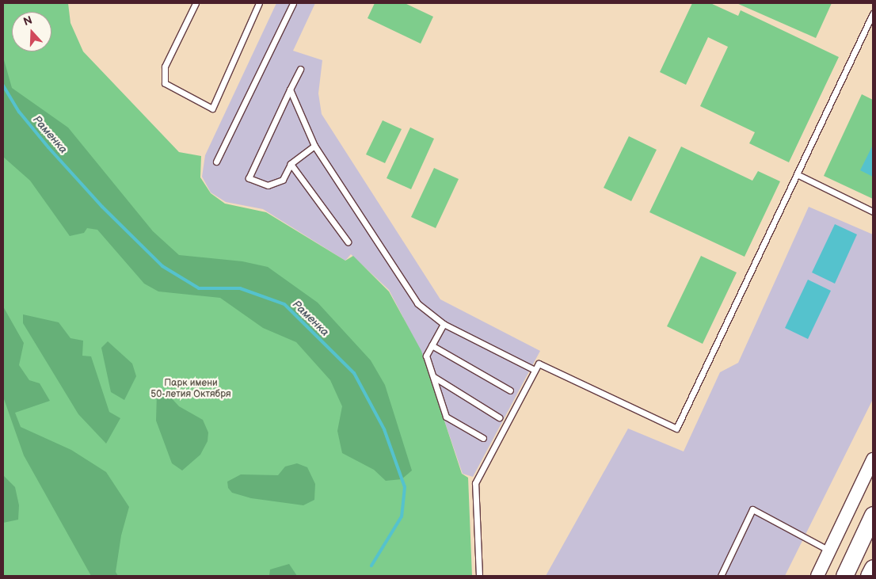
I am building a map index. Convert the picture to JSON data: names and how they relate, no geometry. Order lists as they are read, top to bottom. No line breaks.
{"water":["Раменка"],"parks":["Парк имени 50-летия Октября"],"north":"top"}
